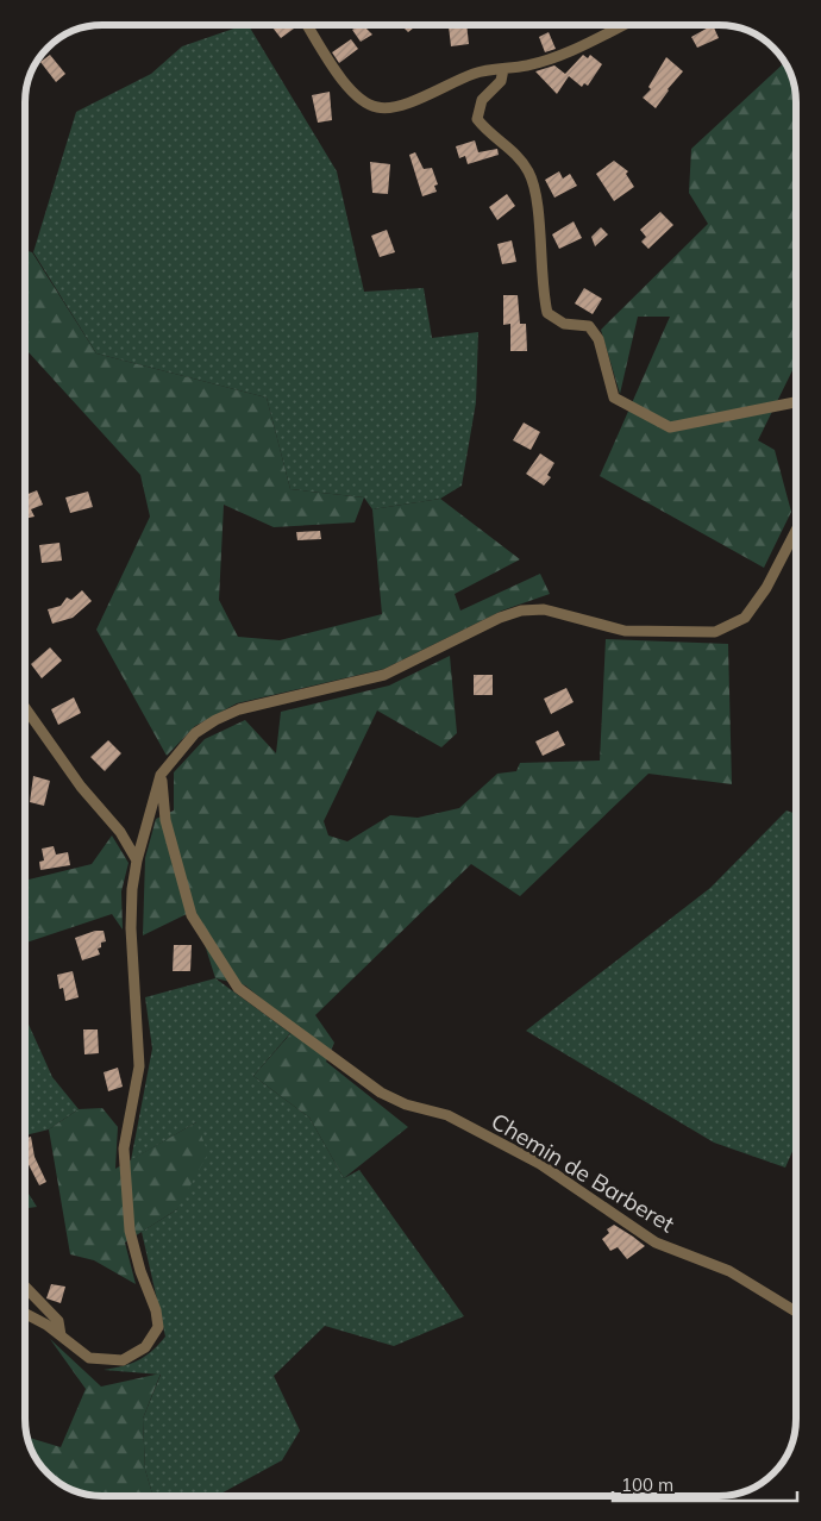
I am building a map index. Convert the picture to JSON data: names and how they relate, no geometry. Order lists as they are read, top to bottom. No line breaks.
{"streets":{"street":["Chemin de Barberet"]},"scale_bar":"100 m"}
